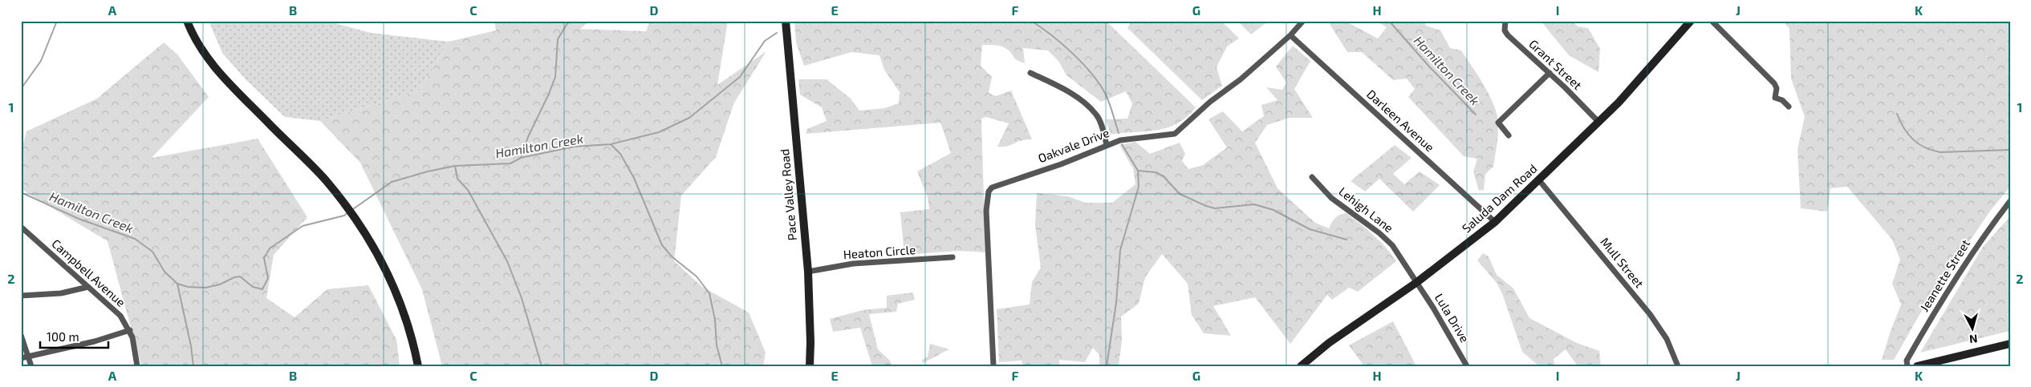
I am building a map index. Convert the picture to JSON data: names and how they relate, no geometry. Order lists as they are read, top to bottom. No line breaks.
{"streets":{"street":["Grant Street","Darleen Avenue","Oakvale Drive","Pace Valley Road","Saluda Dam Road","Lehigh Lane","Heaton Circle","Mull Street","Campbell Avenue","Jeanette Street","Lula Drive"]},"crossings":[["Grant Street","Saluda Dam Road"],["Darleen Avenue","Oakvale Drive"],["Darleen Avenue","Saluda Dam Road"],["Pace Valley Road","Heaton Circle"],["Saluda Dam Road","Lehigh Lane"],["Saluda Dam Road","Mull Street"],["Saluda Dam Road","Lula Drive"],["Lehigh Lane","Lula Drive"]],"water":["Hamilton Creek"],"scale_bar":"100 m","north":"bottom","grid":{"columns":["A","B","C","D","E","F","G","H","I","J","K"],"rows":["1","2"]}}
